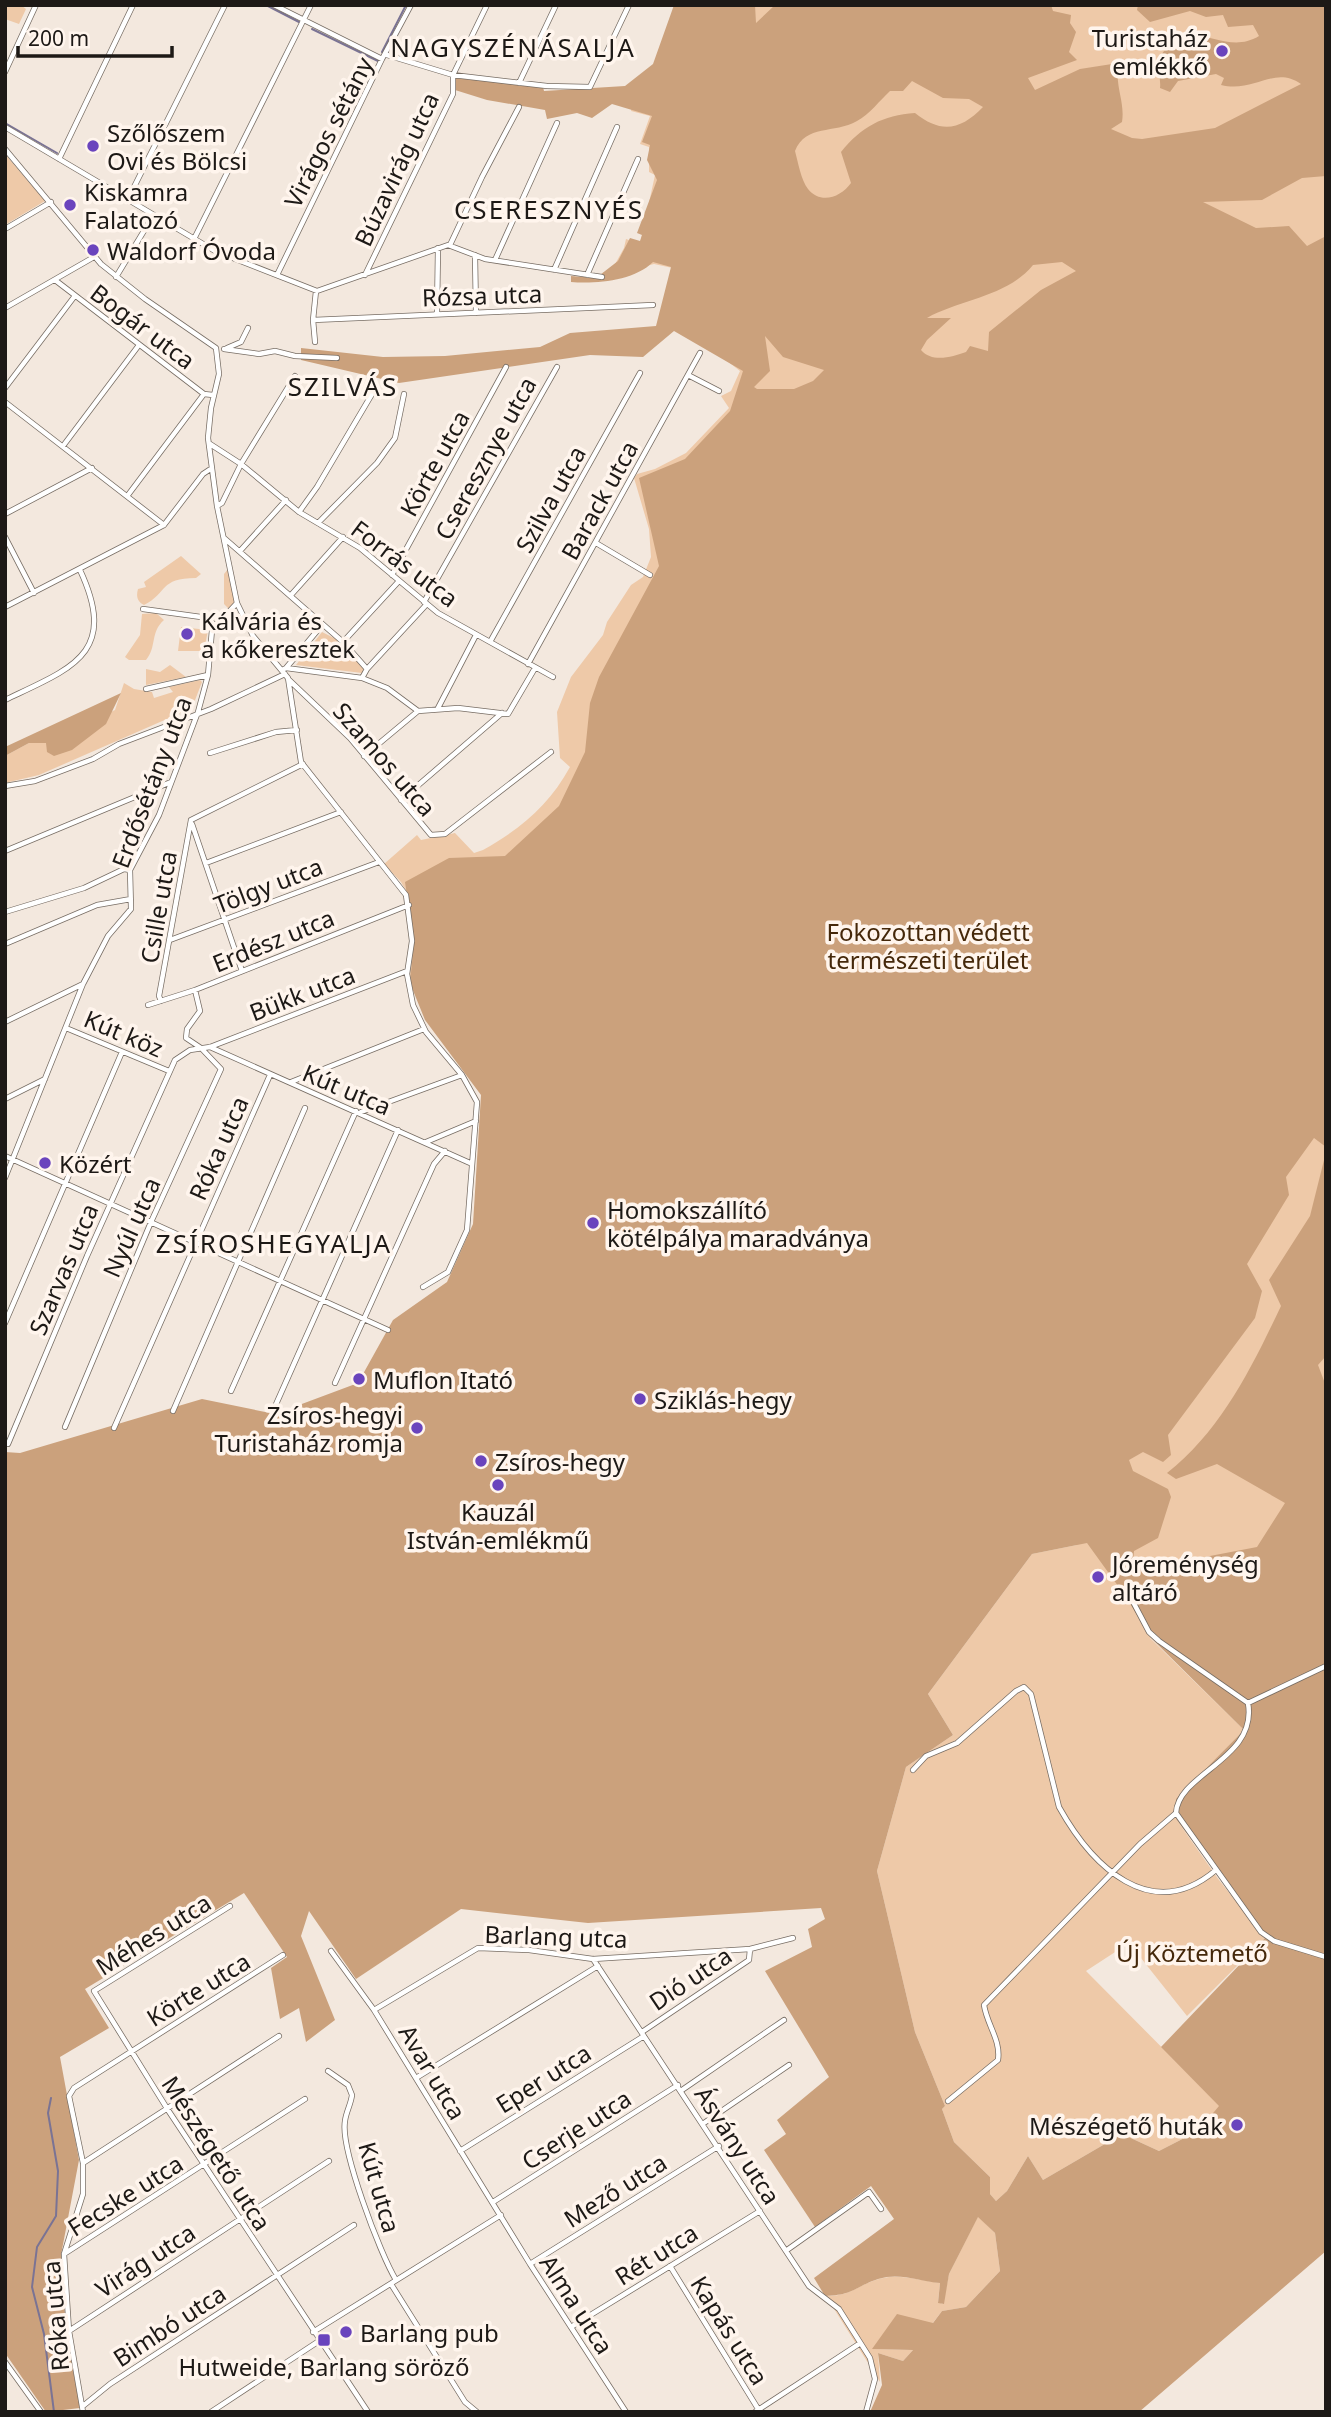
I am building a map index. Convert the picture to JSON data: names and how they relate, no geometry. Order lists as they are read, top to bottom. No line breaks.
{"streets":{"street":["Virágos sétány","Búzavirág utca","Rózsa utca","Bogár utca","Cseresznye utca","Körte utca","Szilva utca","Barack utca","Forrás utca","Szamos utca","Erdősétány utca","Tölgy utca","Csille utca","Erdész utca","Bükk utca","Kút köz","Kút utca","Róka utca","Nyúl utca","Szarvas utca","Méhes utca","Barlang utca","Dió utca","Avar utca","Eper utca","Cserje utca","Ásvány utca","Mészégető utca","Mező utca","Fecske utca","Rét utca","Virág utca","Alma utca","Bimbó utca","Kapás utca"]},"crossings":[["Bogár utca","Szamos utca"],["Cseresznye utca","Forrás utca"],["Körte utca","Forrás utca"],["Körte utca","Róka utca"],["Körte utca","Mészégető utca"],["Szilva utca","Forrás utca"],["Barack utca","Forrás utca"],["Forrás utca","Szamos utca"],["Erdősétány utca","Kút köz"],["Tölgy utca","Csille utca"],["Csille utca","Erdész utca"],["Bükk utca","Kút utca"],["Bükk utca","Nyúl utca"],["Kút köz","Szarvas utca"],["Kút utca","Róka utca"],["Róka utca","Fecske utca"],["Róka utca","Virág utca"],["Róka utca","Bimbó utca"],["Méhes utca","Mészégető utca"],["Barlang utca","Dió utca"],["Barlang utca","Avar utca"],["Barlang utca","Ásvány utca"],["Dió utca","Eper utca"],["Dió utca","Ásvány utca"],["Avar utca","Eper utca"],["Avar utca","Cserje utca"],["Avar utca","Alma utca"],["Eper utca","Ásvány utca"],["Cserje utca","Ásvány utca"],["Ásvány utca","Mező utca"],["Ásvány utca","Rét utca"],["Mészégető utca","Fecske utca"],["Mészégető utca","Virág utca"],["Mészégető utca","Bimbó utca"],["Mező utca","Alma utca"],["Rét utca","Alma utca"],["Rét utca","Kapás utca"]],"districts":["NAGYSZÉNÁSALJA","CSERESZNYÉS","SZILVÁS","ZSÍROSHEGYALJA"],"parks":["Fokozottan védett természeti terület","Új Köztemető"],"places":{"other":["Turistaház emlékkő","Szőlőszem Ovi és Bölcsi","Kiskamra Falatozó","Waldorf Óvoda","Kálvária és a kőkeresztek","Közért","Homokszállító kötélpálya maradványa","Muflon Itató","Sziklás-hegy","Zsíros-hegyi Turistaház romja","Zsíros-hegy","Kauzál István-emlékmű","Jóreménység altáró","Mészégető huták","Barlang pub"],"transit":["Hutweide, Barlang söröző"]},"scale_bar":"200 m"}
